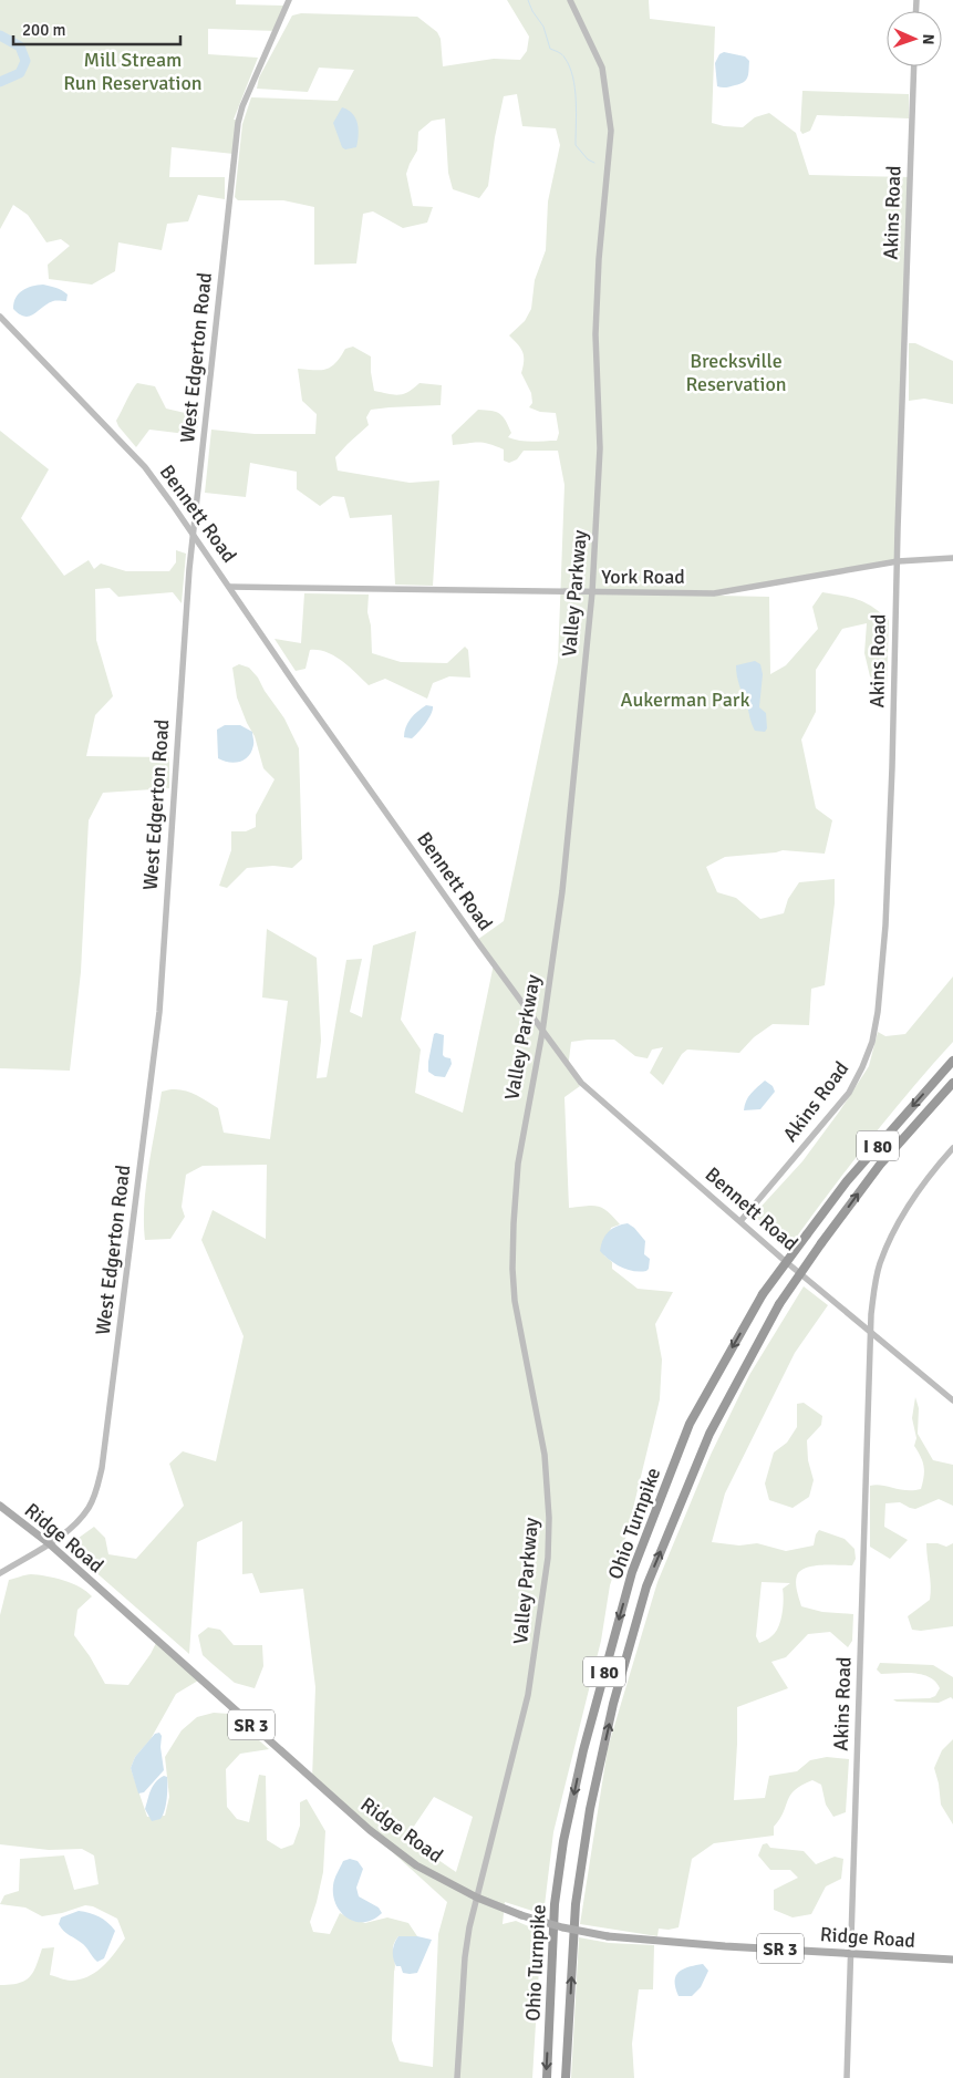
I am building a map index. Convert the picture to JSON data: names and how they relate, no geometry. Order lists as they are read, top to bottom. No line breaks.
{"streets":{"highway":["I 80","Ohio Turnpike"],"main road":["Ridge Road","SR 3"],"street":["Akins Road","West Edgerton Road","Bennett Road","York Road","Valley Parkway"]},"crossings":[["Akins Road","Bennett Road"],["Akins Road","York Road"],["Akins Road","Ridge Road"],["West Edgerton Road","Bennett Road"],["West Edgerton Road","Ridge Road"],["Bennett Road","York Road"],["Bennett Road","Valley Parkway"],["York Road","Valley Parkway"],["Valley Parkway","Ridge Road"]],"parks":["Mill Stream Run Reservation","Brecksville Reservation","Aukerman Park"],"scale_bar":"200 m","north":"right"}
